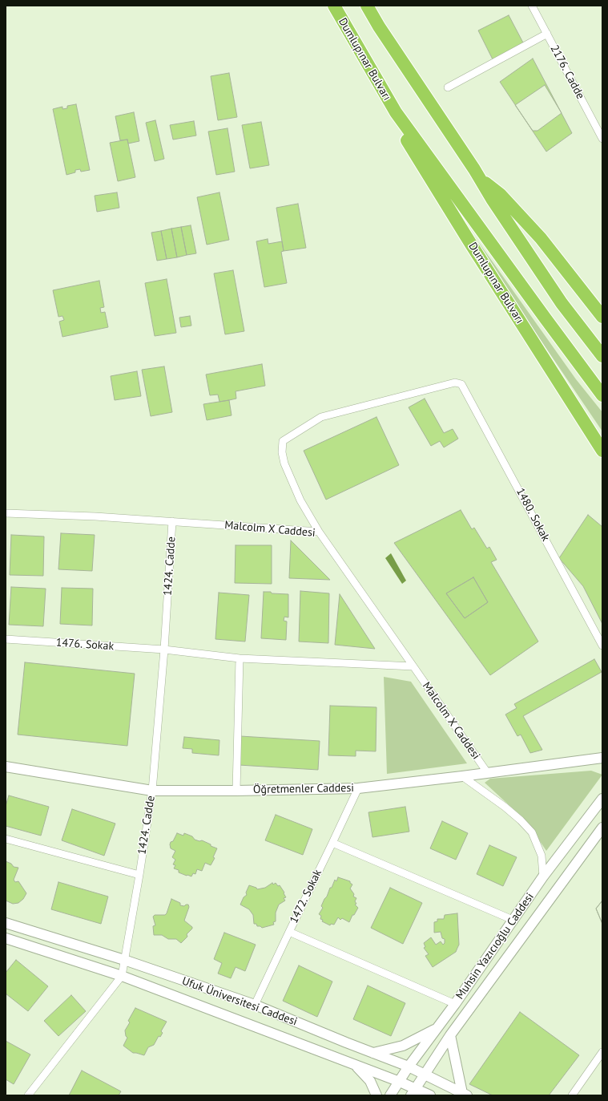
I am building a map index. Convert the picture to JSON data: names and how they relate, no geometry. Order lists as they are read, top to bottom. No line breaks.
{"streets":{"highway":["Dumlupınar Bulvarı"],"main road":["Öğretmenler Caddesi","Muhsin Yazıcıoğlu Caddesi","Ufuk Üniversitesi Caddesi"],"street":["2176. Cadde","1480. Sokak","Malcolm X Caddesi","1424. Cadde","1476. Sokak","1472. Sokak"]},"crossings":[["1480. Sokak","Malcolm X Caddesi"],["Malcolm X Caddesi","1424. Cadde"],["Malcolm X Caddesi","1476. Sokak"],["Malcolm X Caddesi","Öğretmenler Caddesi"],["1424. Cadde","1476. Sokak"],["1424. Cadde","Öğretmenler Caddesi"],["1424. Cadde","Ufuk Üniversitesi Caddesi"],["Öğretmenler Caddesi","1472. Sokak"],["1472. Sokak","Ufuk Üniversitesi Caddesi"],["Muhsin Yazıcıoğlu Caddesi","Ufuk Üniversitesi Caddesi"]]}
